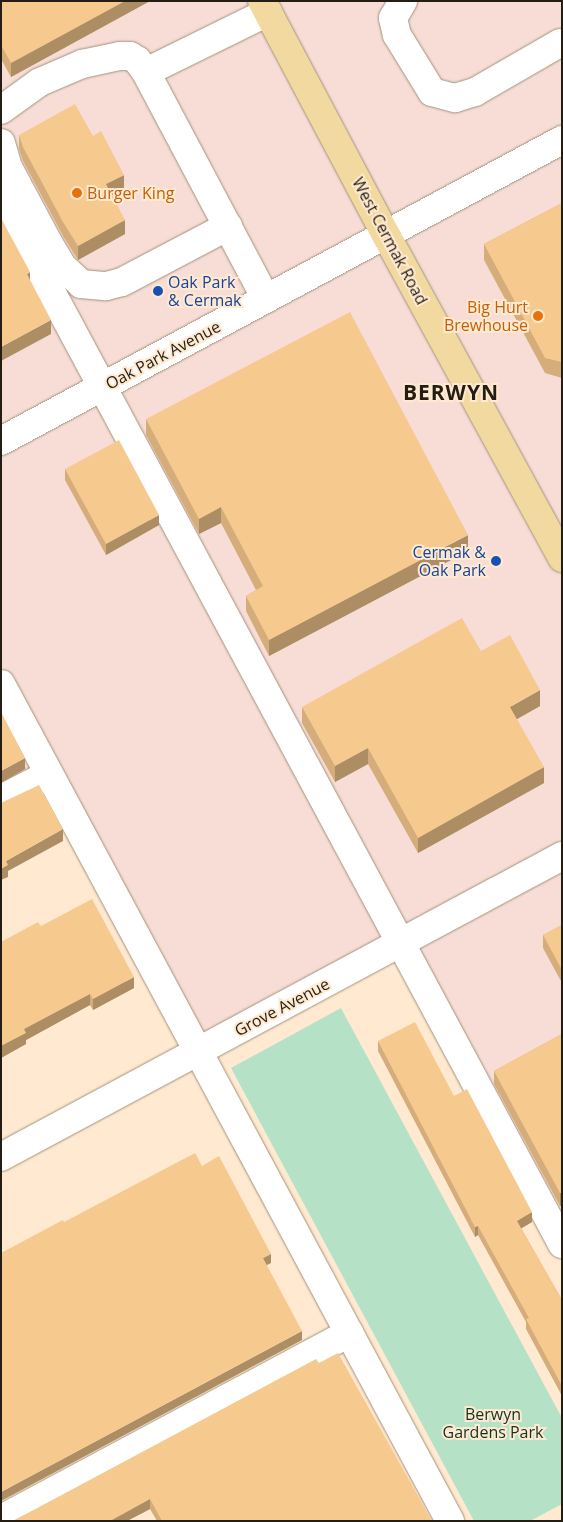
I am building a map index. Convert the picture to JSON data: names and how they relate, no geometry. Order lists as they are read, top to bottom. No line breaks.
{"streets":{"main road":["West Cermak Road"],"street":["Oak Park Avenue","Grove Avenue"]},"crossings":[["West Cermak Road","Oak Park Avenue"]],"districts":["BERWYN"],"parks":["Berwyn Gardens Park"],"places":["Burger King","Oak Park & Cermak","Big Hurt Brewhouse","Cermak & Oak Park"]}
